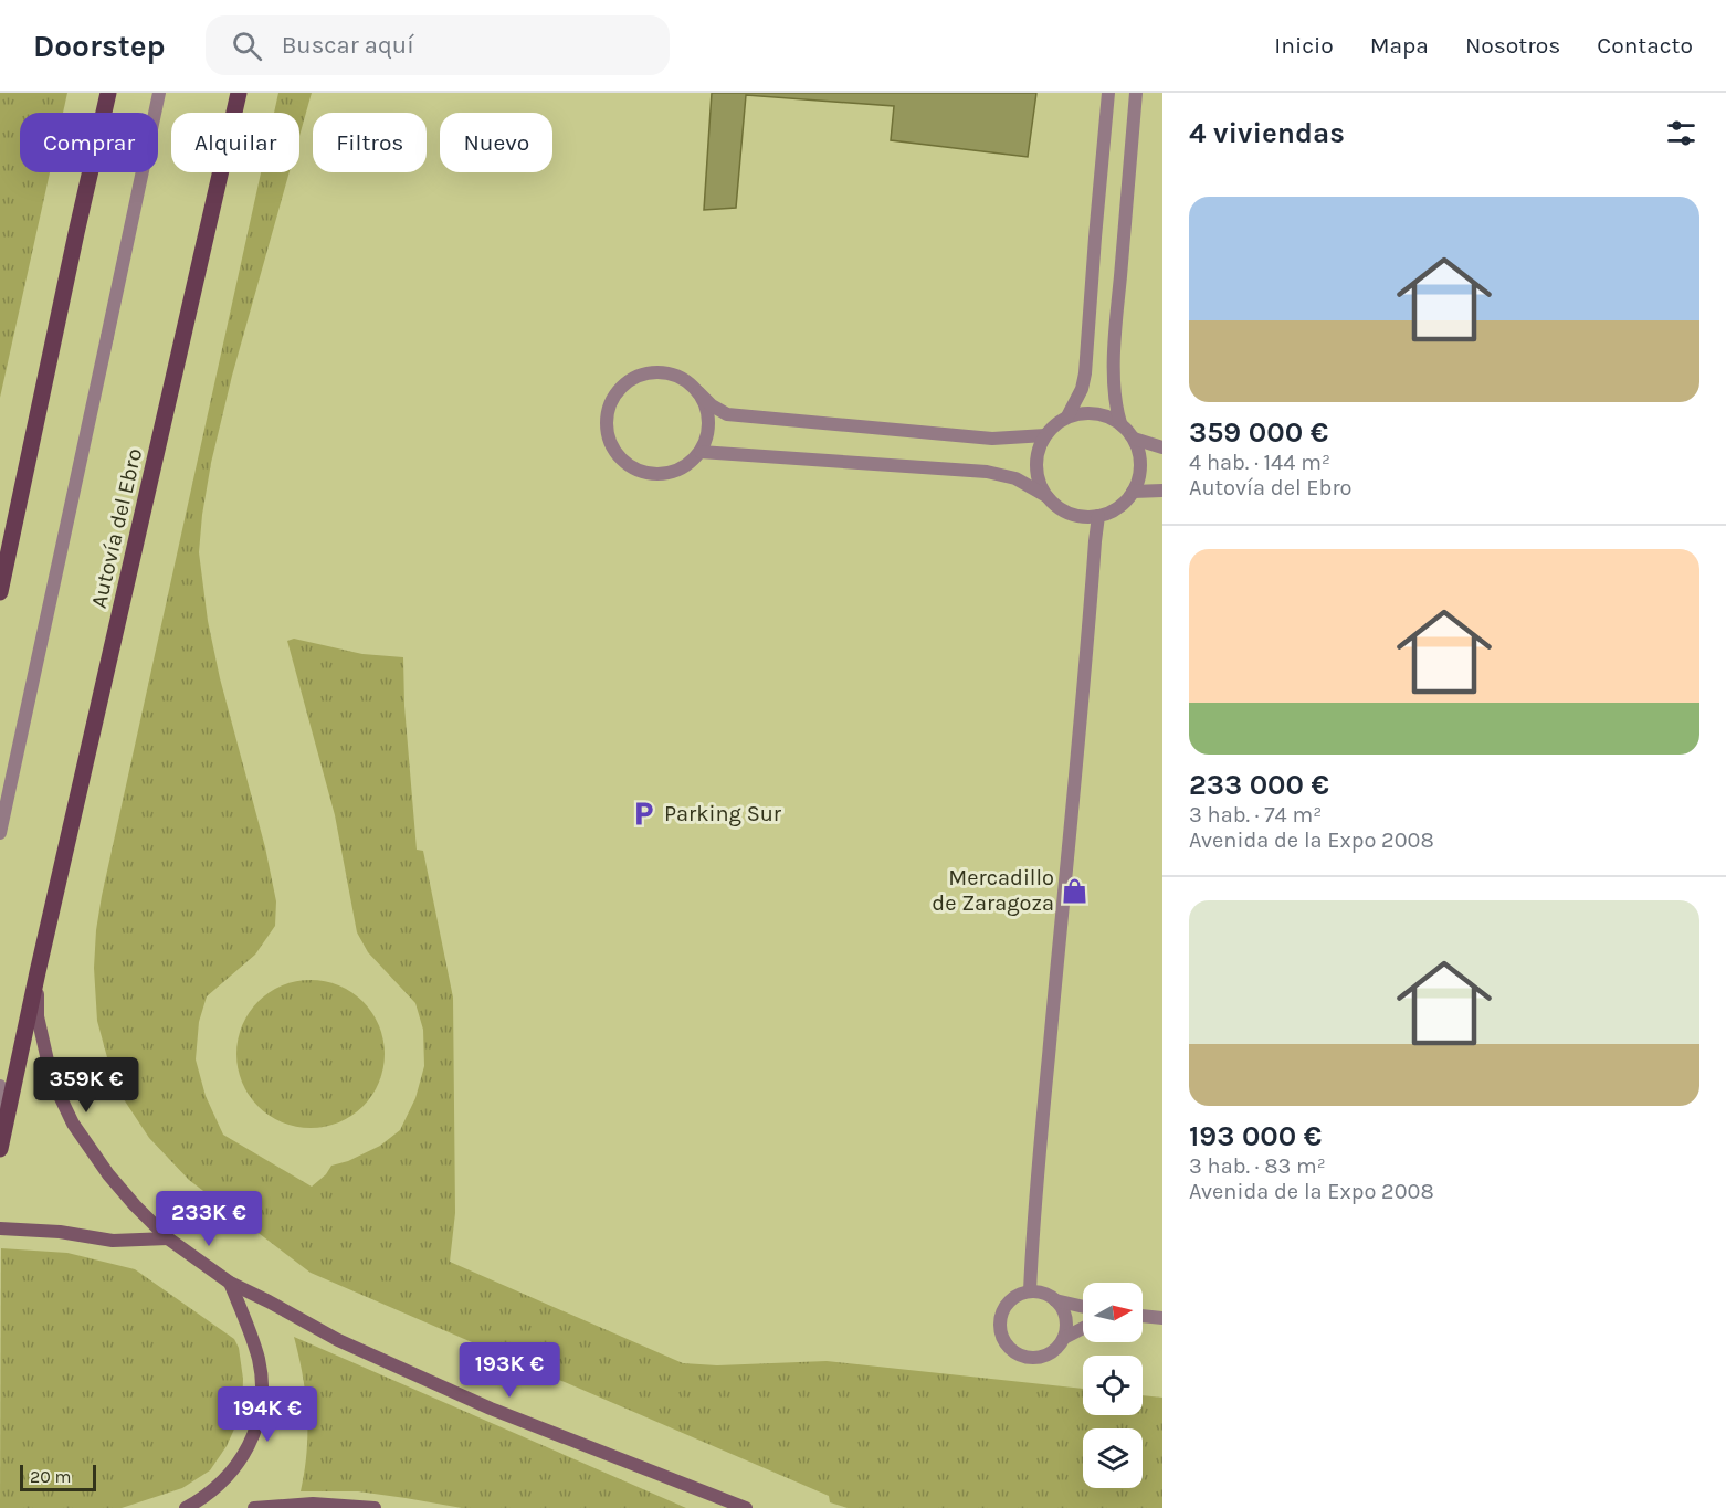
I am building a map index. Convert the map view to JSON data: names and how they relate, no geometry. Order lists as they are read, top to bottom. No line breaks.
{"streets":{"main road":["Autovía del Ebro"]},"places":{"parking":["Parking Sur"],"shop":["Mercadillo de Zaragoza"]},"scale_bar":"20 m","north":"right","page":{"header":"Doorstep","search":"Buscar aquí","nav":["Inicio","Mapa","Nosotros","Contacto"],"heading":"4 viviendas","chip":["Comprar","Alquilar","Filtros","Nuevo"],"list":[{"name":"359 000 €","note":"4 hab. · 144 m² · Autovía del Ebro"},{"name":"233 000 €","note":"3 hab. · 74 m² · Avenida de la Expo 2008"},{"name":"193 000 €","note":"3 hab. · 83 m² · Avenida de la Expo 2008"}],"price":["359K €","233K €","193K €","194K €"],"scale":"20 m"}}
